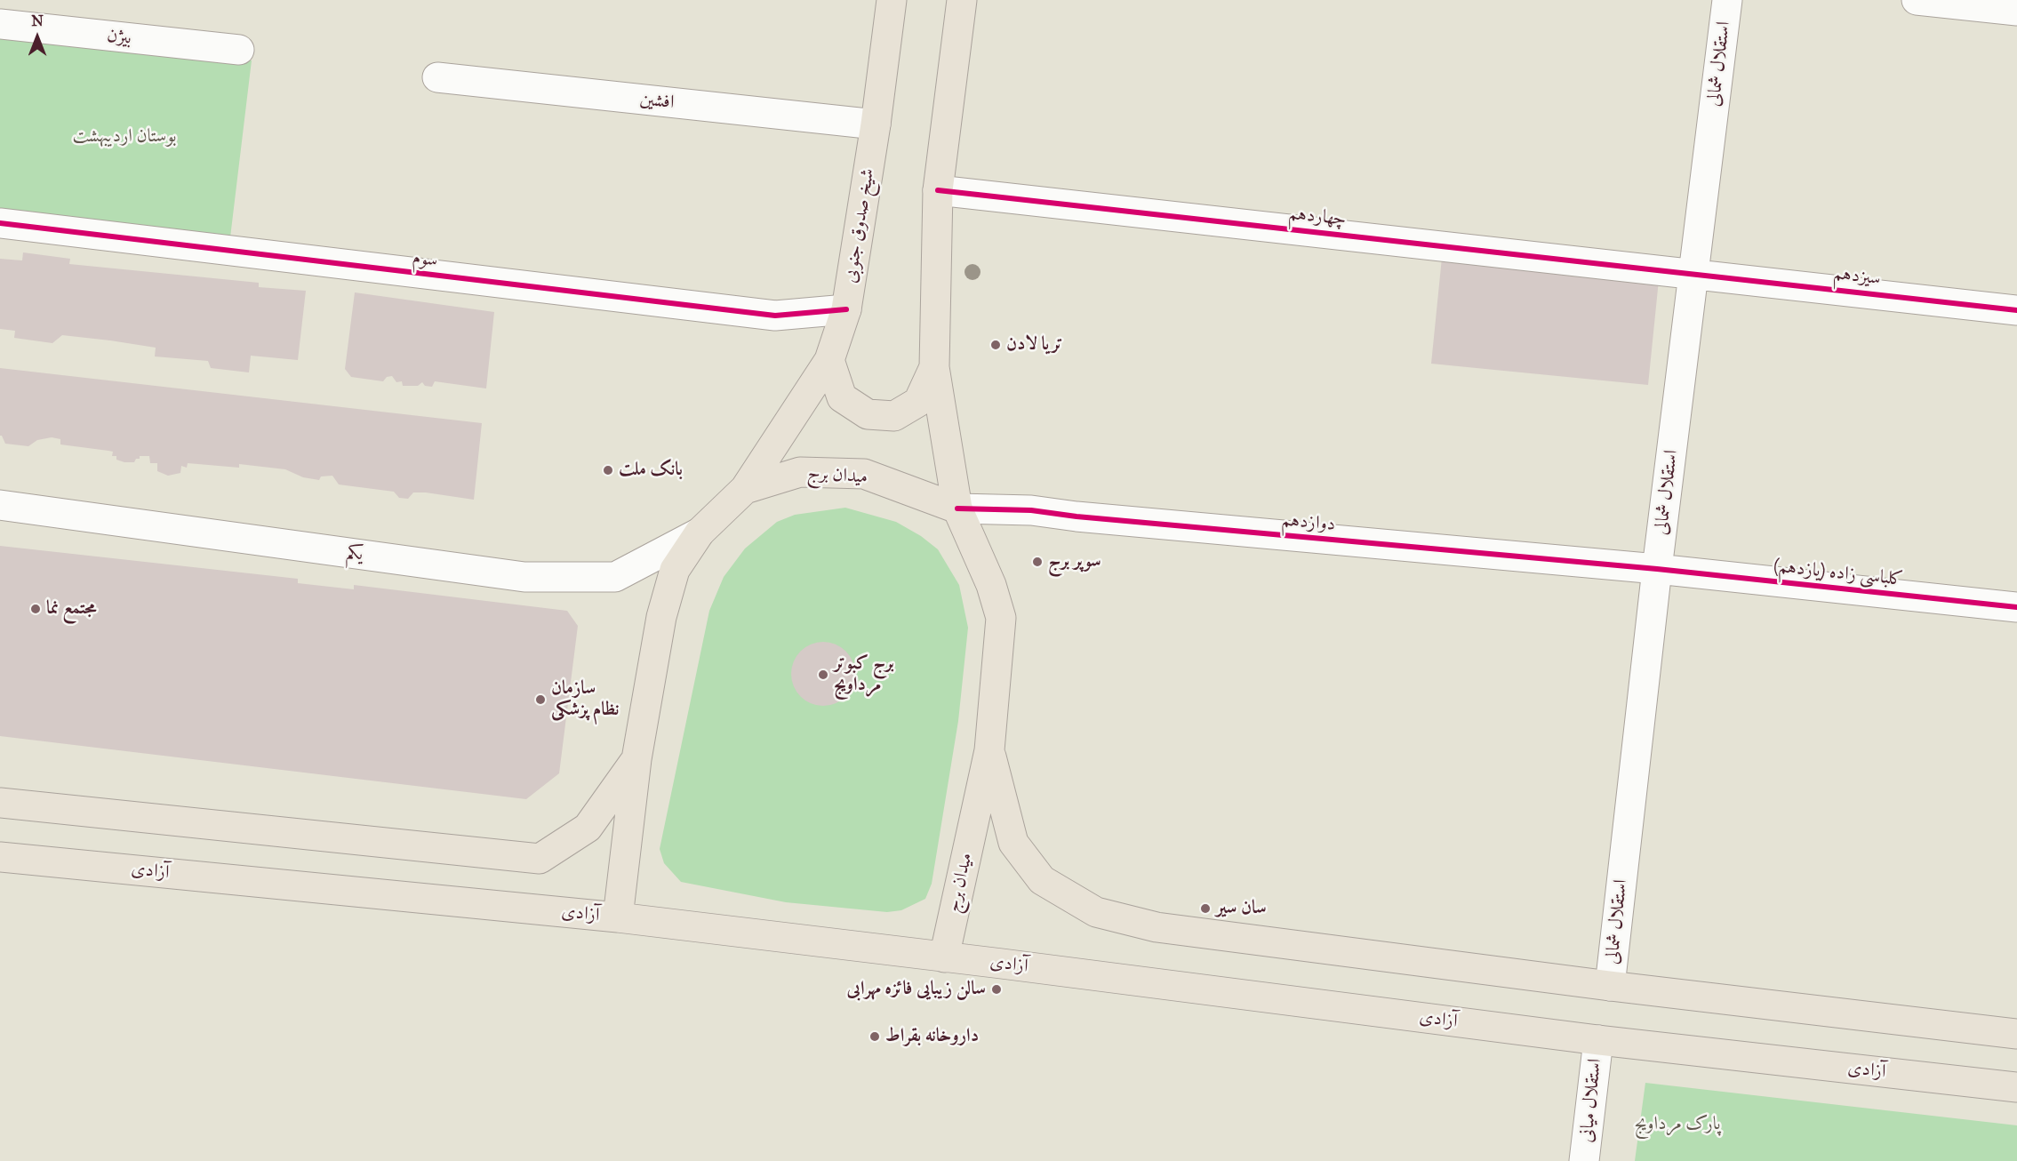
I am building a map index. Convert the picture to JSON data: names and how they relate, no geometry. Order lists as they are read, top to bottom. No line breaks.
{"streets":{"main road":["شیخ صدوق جنوبی","میدان برج","آزادی"],"street":["بیژن","استقلال شمالی","افشین","چهاردهم","سوم","سیزدهم","دوازدهم","یکم","کلباسی زاده (یازدهم)","استقلال میانی"]},"crossings":[["استقلال شمالی","چهاردهم"],["استقلال شمالی","سیزدهم"],["استقلال شمالی","دوازدهم"],["استقلال شمالی","کلباسی زاده (یازدهم)"],["افشین","شیخ صدوق جنوبی"],["چهاردهم","سیزدهم"],["شیخ صدوق جنوبی","سوم"],["شیخ صدوق جنوبی","میدان برج"],["میدان برج","دوازدهم"],["میدان برج","یکم"],["میدان برج","آزادی"],["دوازدهم","کلباسی زاده (یازدهم)"],["آزادی","استقلال میانی"]],"parks":["بوستان اردیبهشت","پارک مرداویج"],"places":["تریا لادن","بانک ملت","سوپر برج","مجتمع نما","برج کبوتر مرداویج","سازمان نظام پزشکی","سان سیر","سالن زیبایی فائزه مهرابی","داروخانه بقراط"],"north":"top"}
